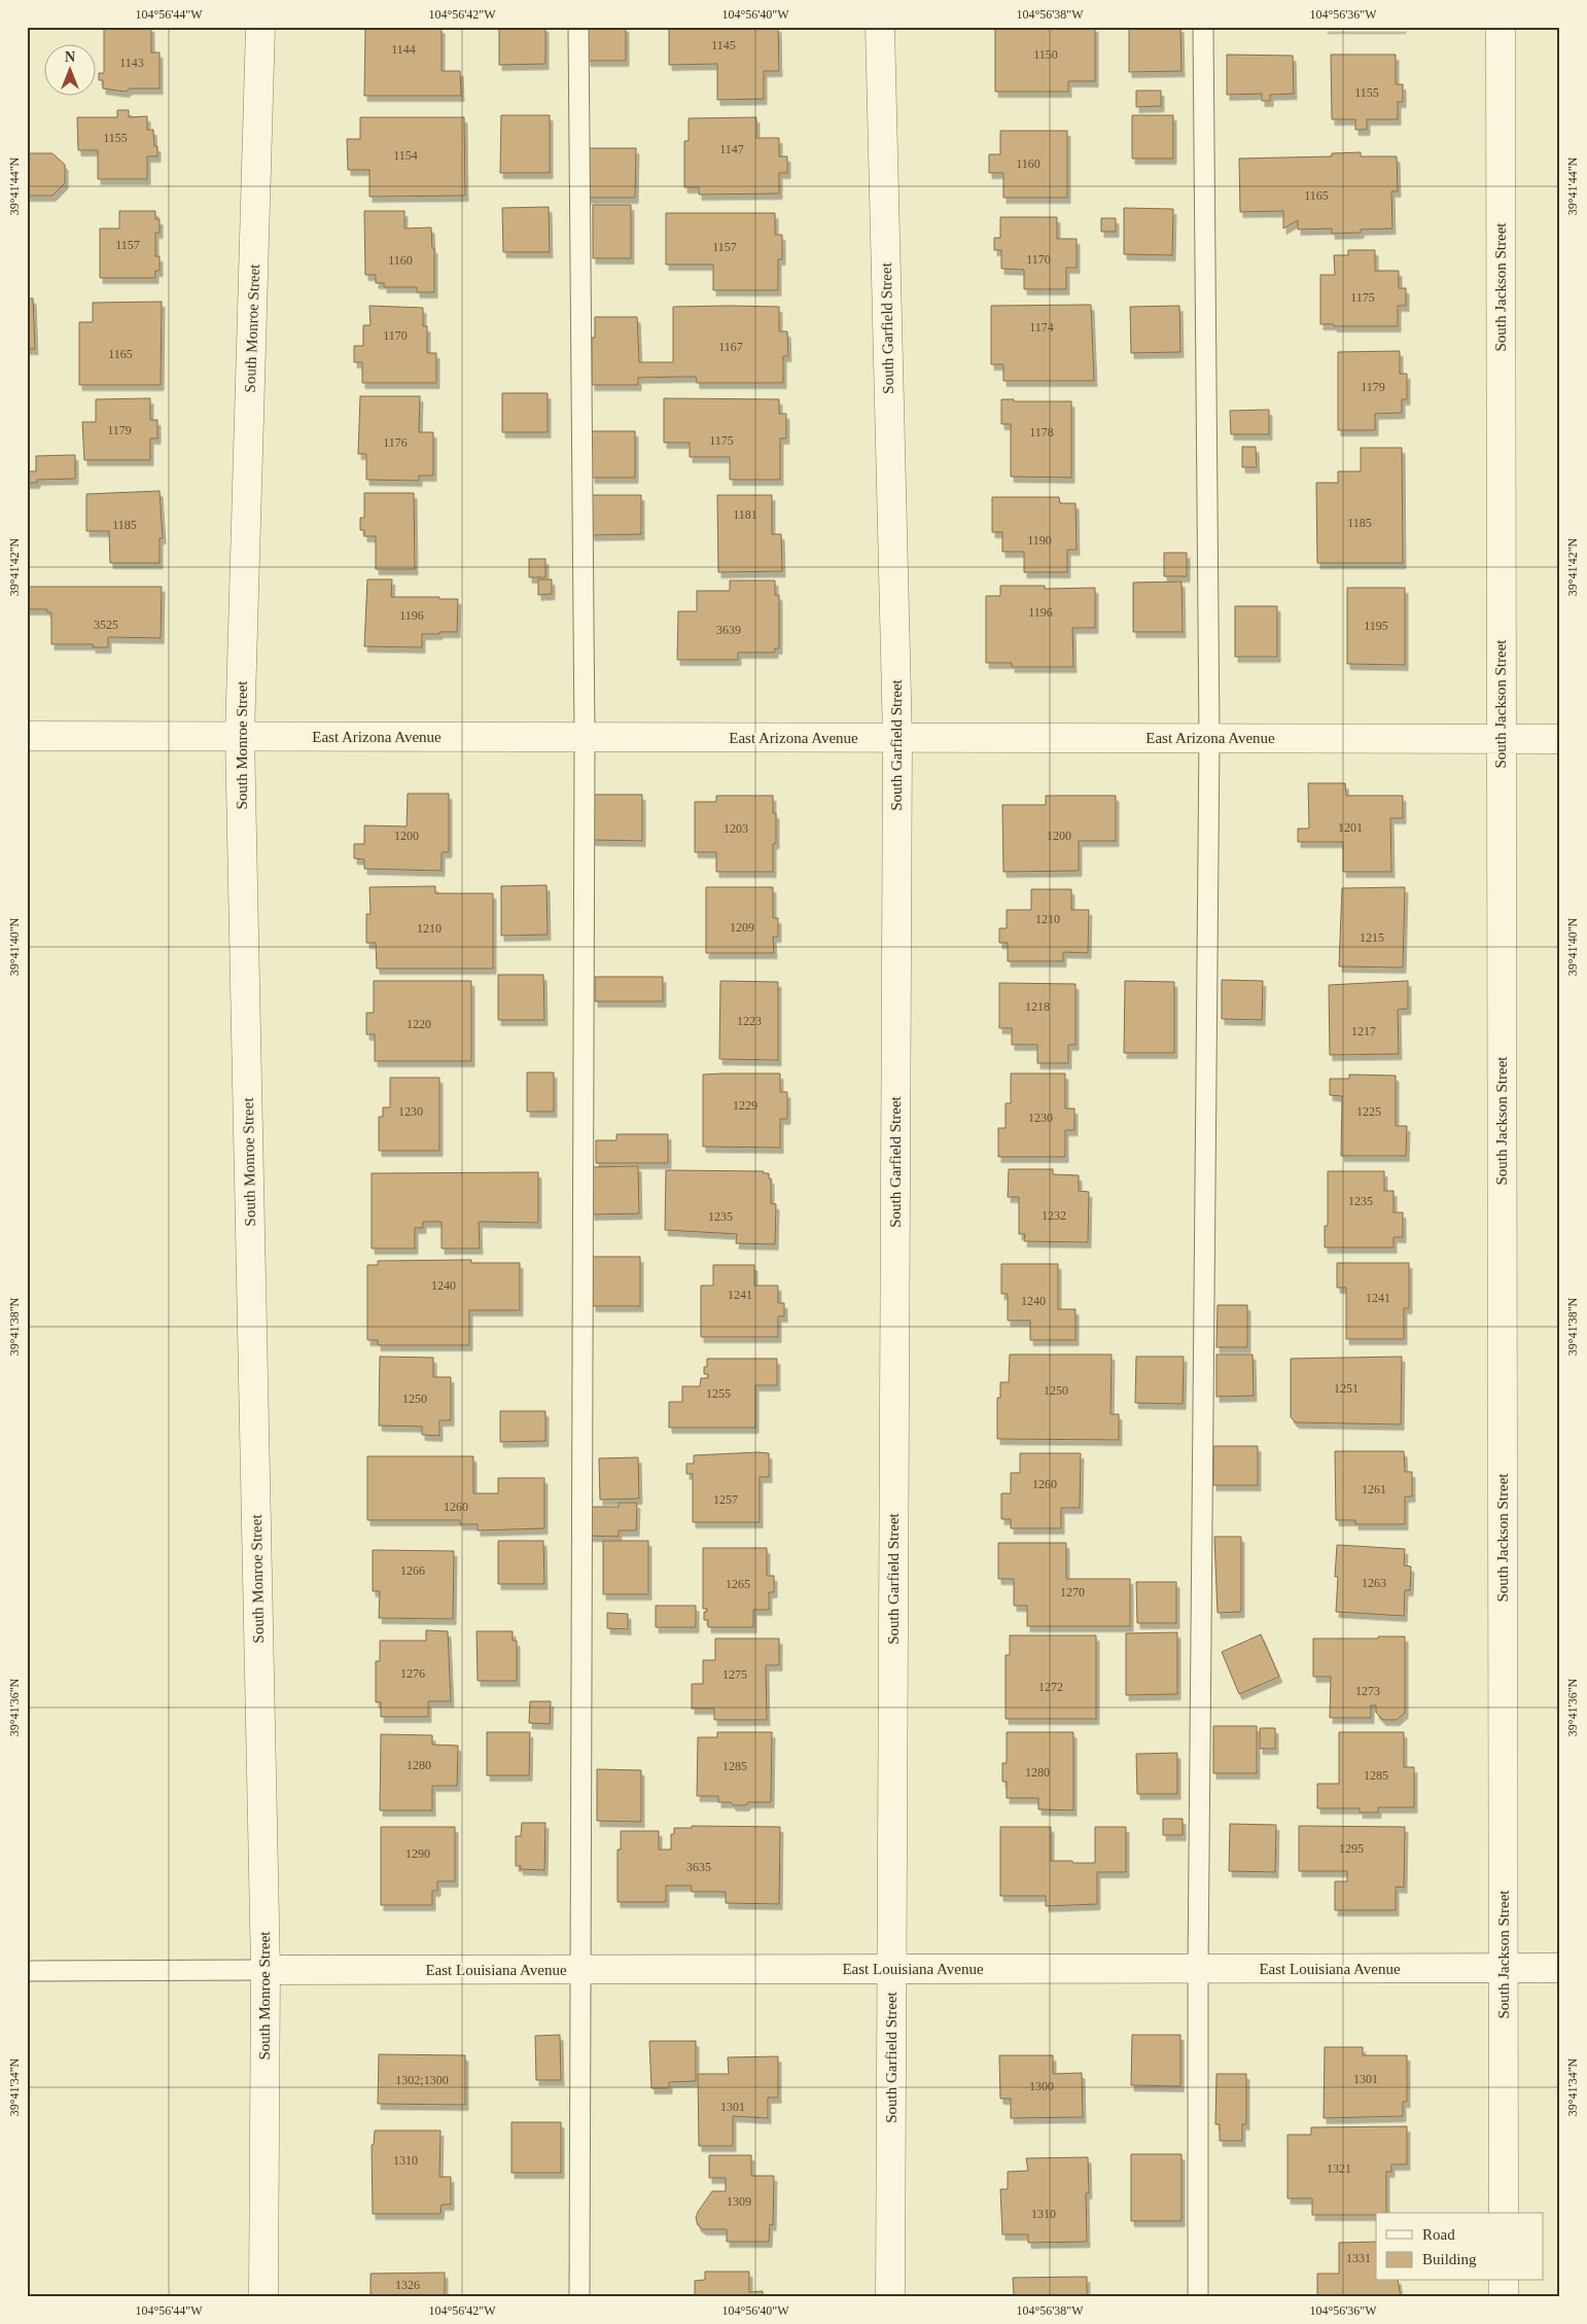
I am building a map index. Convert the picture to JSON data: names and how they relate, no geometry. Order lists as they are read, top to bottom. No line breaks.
{"streets":{"street":["South Jackson Street","South Monroe Street","South Garfield Street","East Arizona Avenue","East Louisiana Avenue"]},"crossings":[["South Jackson Street","East Arizona Avenue"],["South Jackson Street","East Louisiana Avenue"],["South Monroe Street","East Arizona Avenue"],["South Monroe Street","East Louisiana Avenue"],["South Garfield Street","East Arizona Avenue"],["South Garfield Street","East Louisiana Avenue"]],"house_numbers":["1145","1144","1150","1143","1155","1155","1147","1154","1160","1165","1157","1157","1170","1160","1175","1174","1170","1167","1165","1179","1179","1178","1175","1176","1181","1185","1185","1190","1196","1196","3525","1195","3639","1201","1203","1200","1200","1210","1209","1210","1215","1218","1223","1220","1217","1229","1230","1225","1230","1235","1232","1235","1240","1241","1241","1240","1251","1250","1255","1250","1260","1261","1257","1260","1266","1263","1265","1270","1276","1275","1272","1273","1280","1285","1280","1285","1295","1290","3635","1301","1302;1300","1300","1301","1310","1321","1309","1310","1331","1326"],"legend":["Road","Building"],"north":"top","coordinates":["104°56'44\"W","104°56'42\"W","104°56'40\"W","104°56'38\"W","104°56'36\"W","39°41'44\"N","39°41'42\"N","39°41'40\"N","39°41'38\"N","39°41'36\"N","39°41'34\"N"]}
